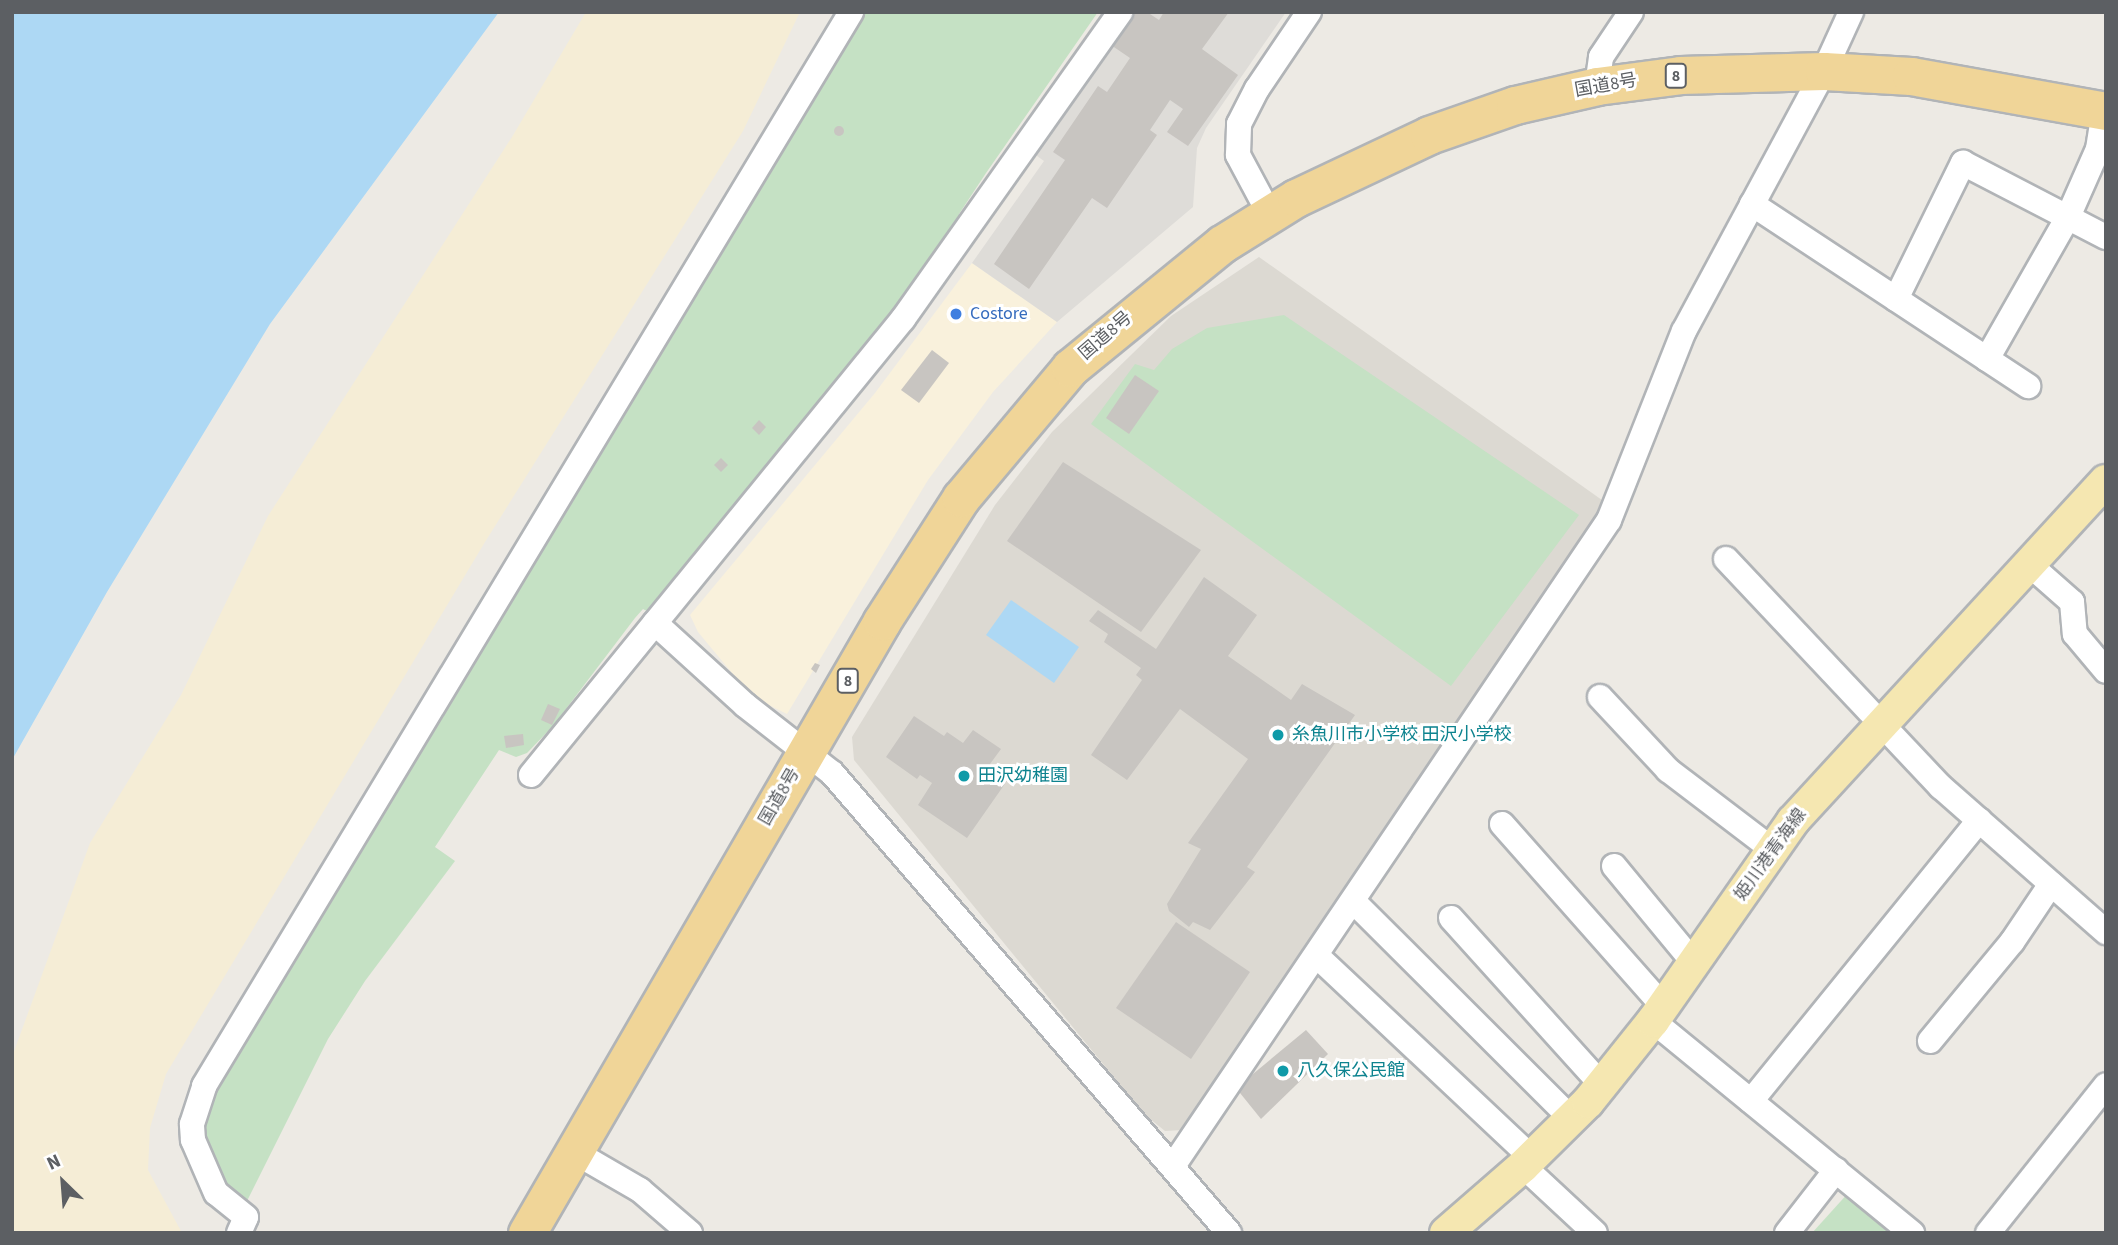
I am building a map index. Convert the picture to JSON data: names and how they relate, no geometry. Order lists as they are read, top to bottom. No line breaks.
{"streets":{"highway":["8","国道8号"],"main road":["姫川港青海線"]},"places":["Costore","糸魚川市小学校 田沢小学校","田沢幼稚園","八久保公民館"],"north":"top left"}
